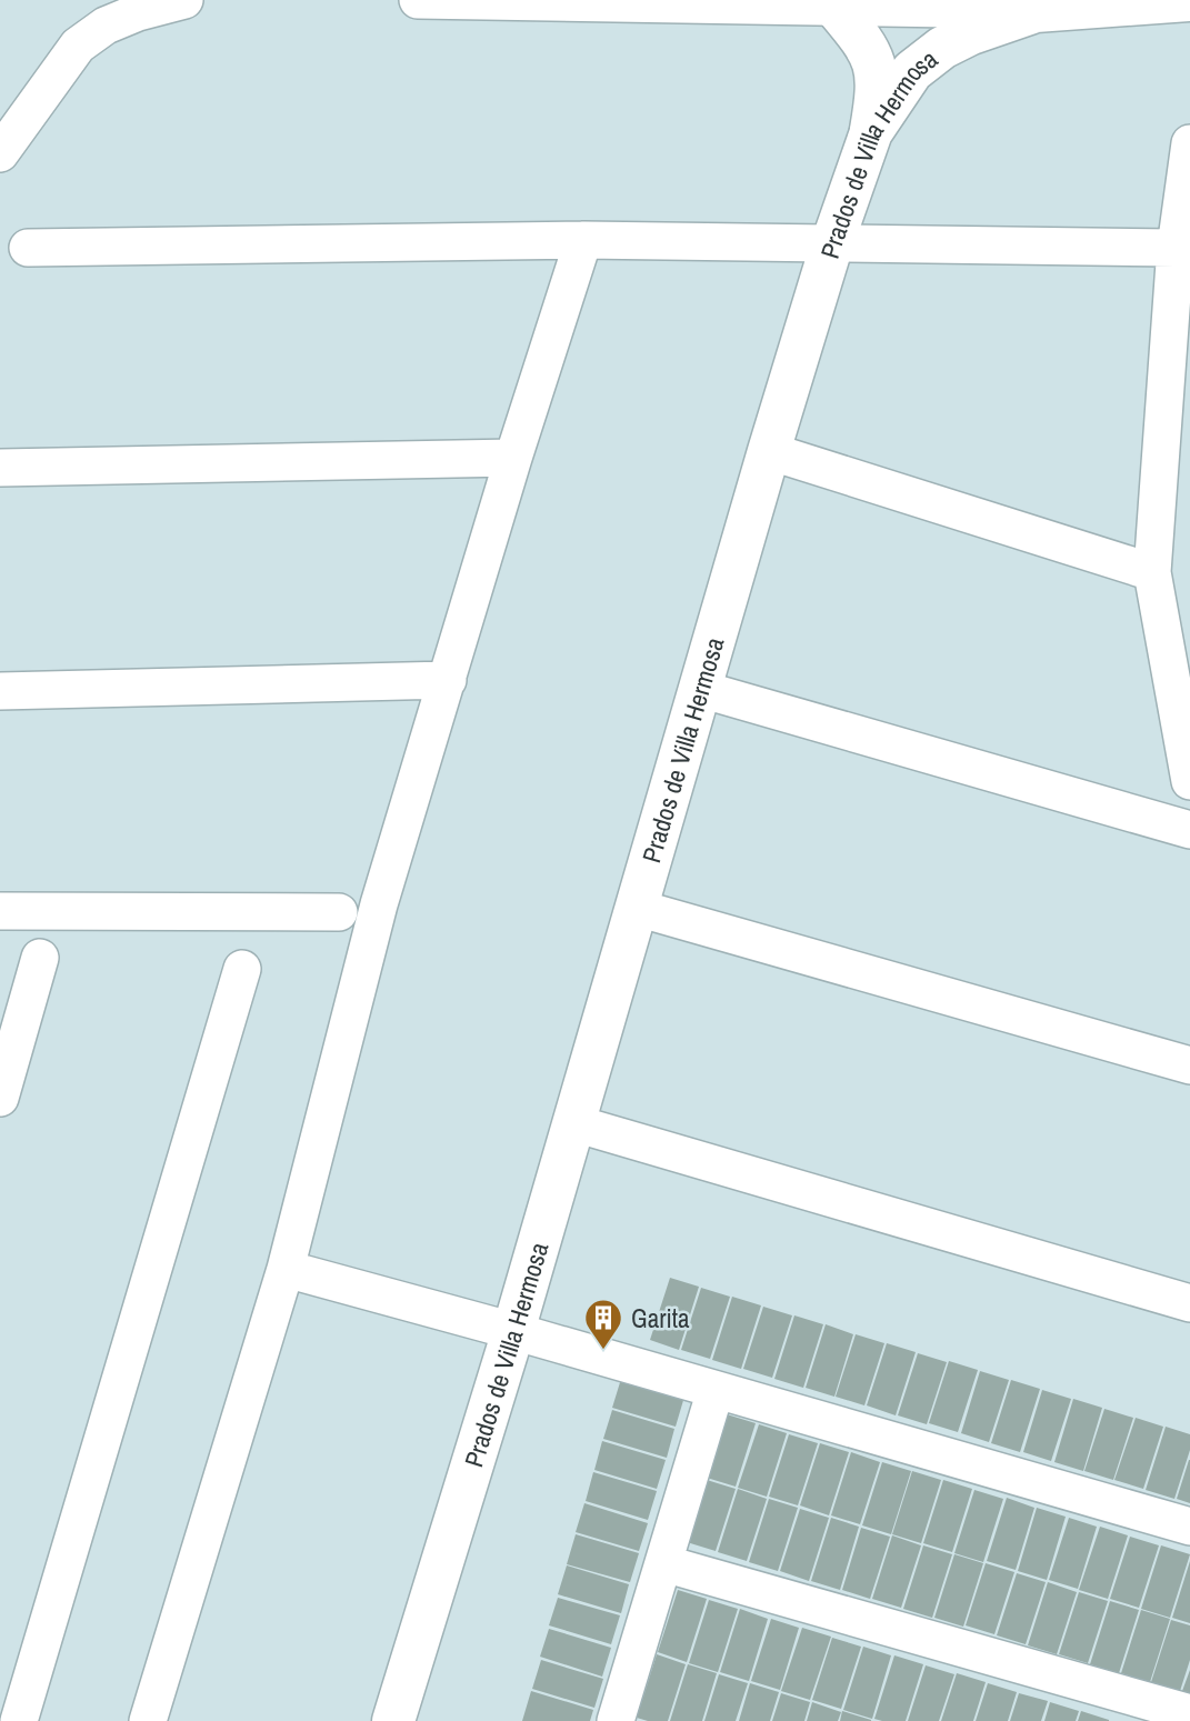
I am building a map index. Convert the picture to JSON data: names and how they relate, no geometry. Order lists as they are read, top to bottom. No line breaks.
{"streets":{"main road":["Prados de Villa Hermosa"]},"places":{"building":["Garita"]}}
